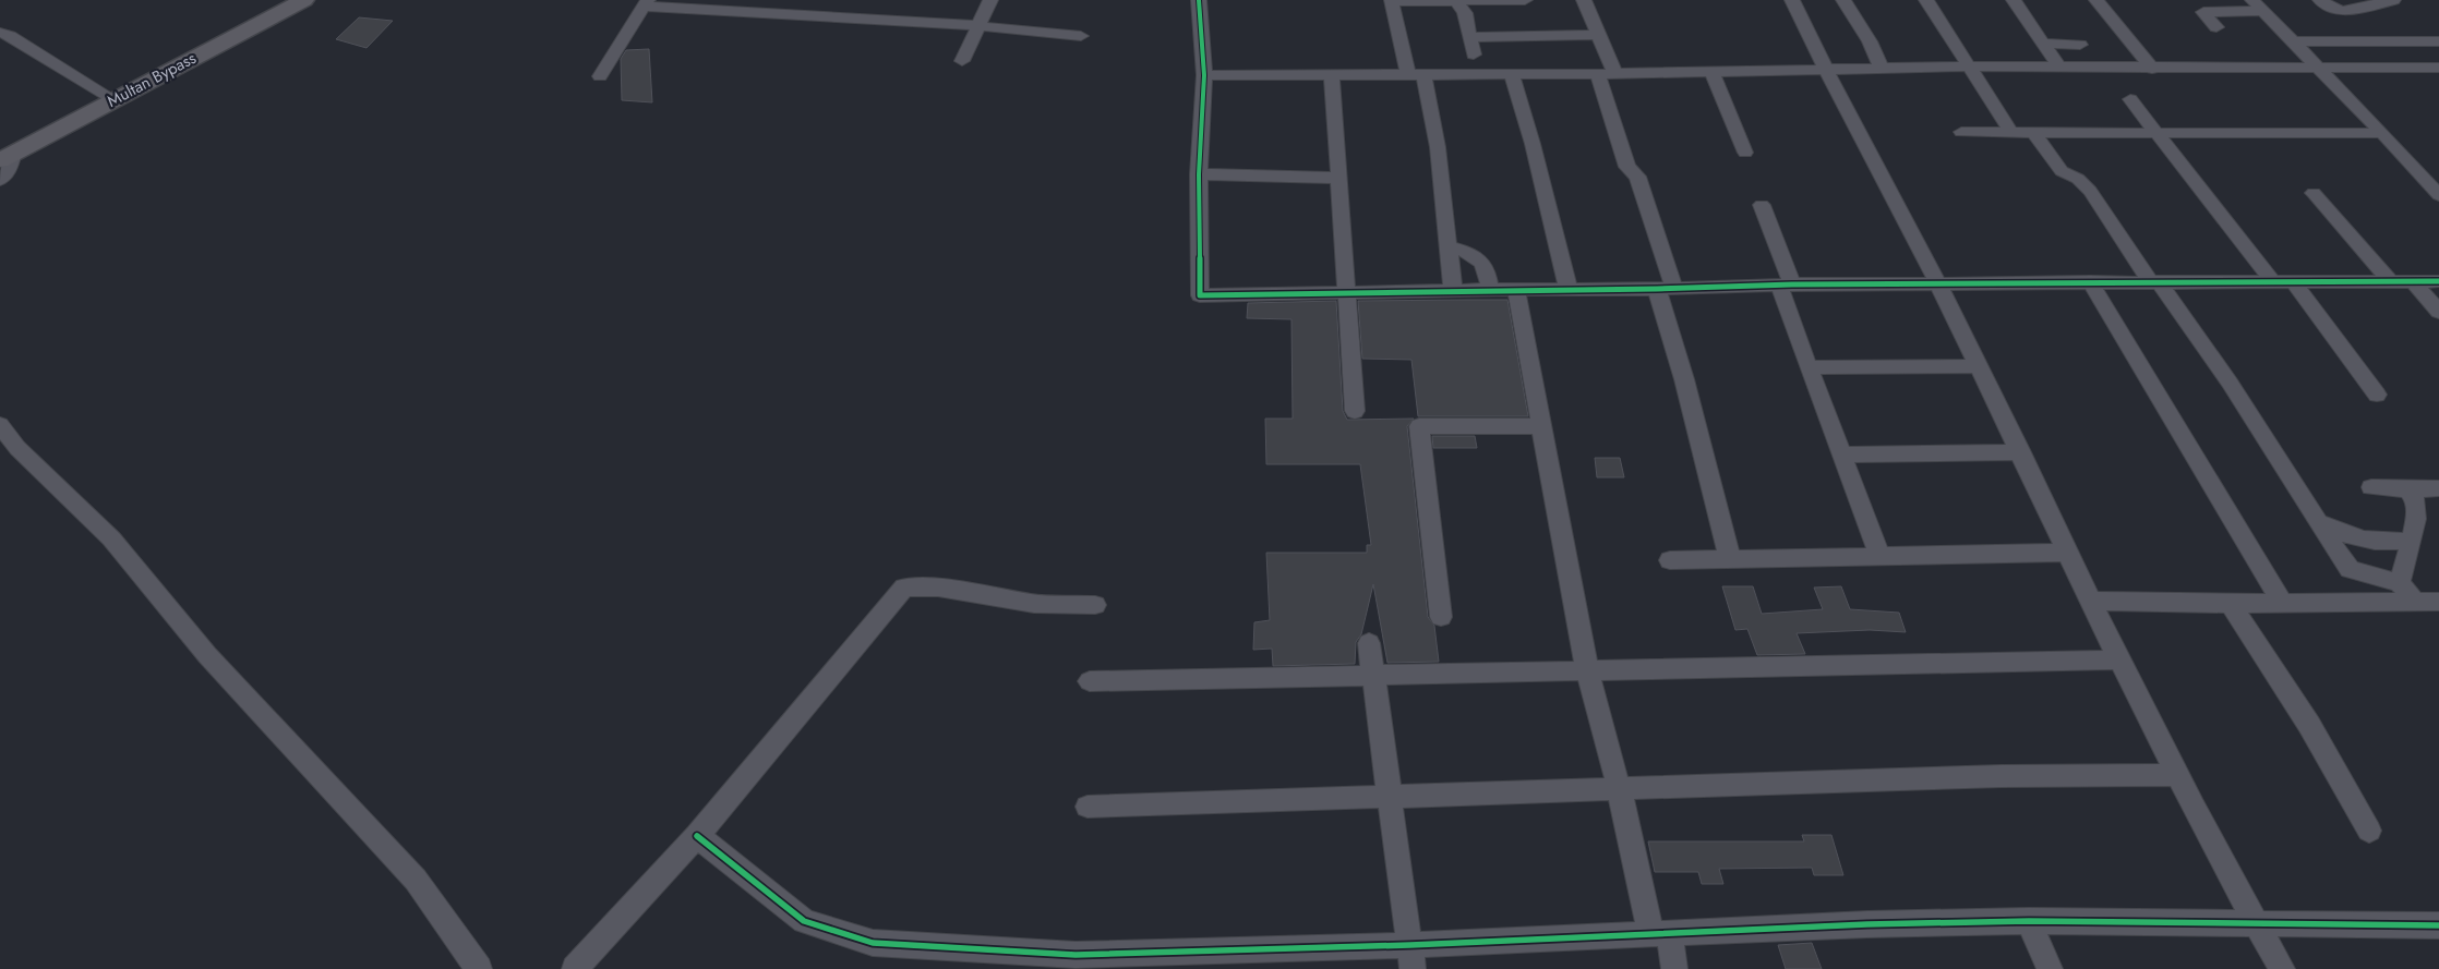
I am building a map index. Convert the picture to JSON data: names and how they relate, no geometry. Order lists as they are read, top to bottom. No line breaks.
{"streets":{"main road":["Multan Bypass"]}}
